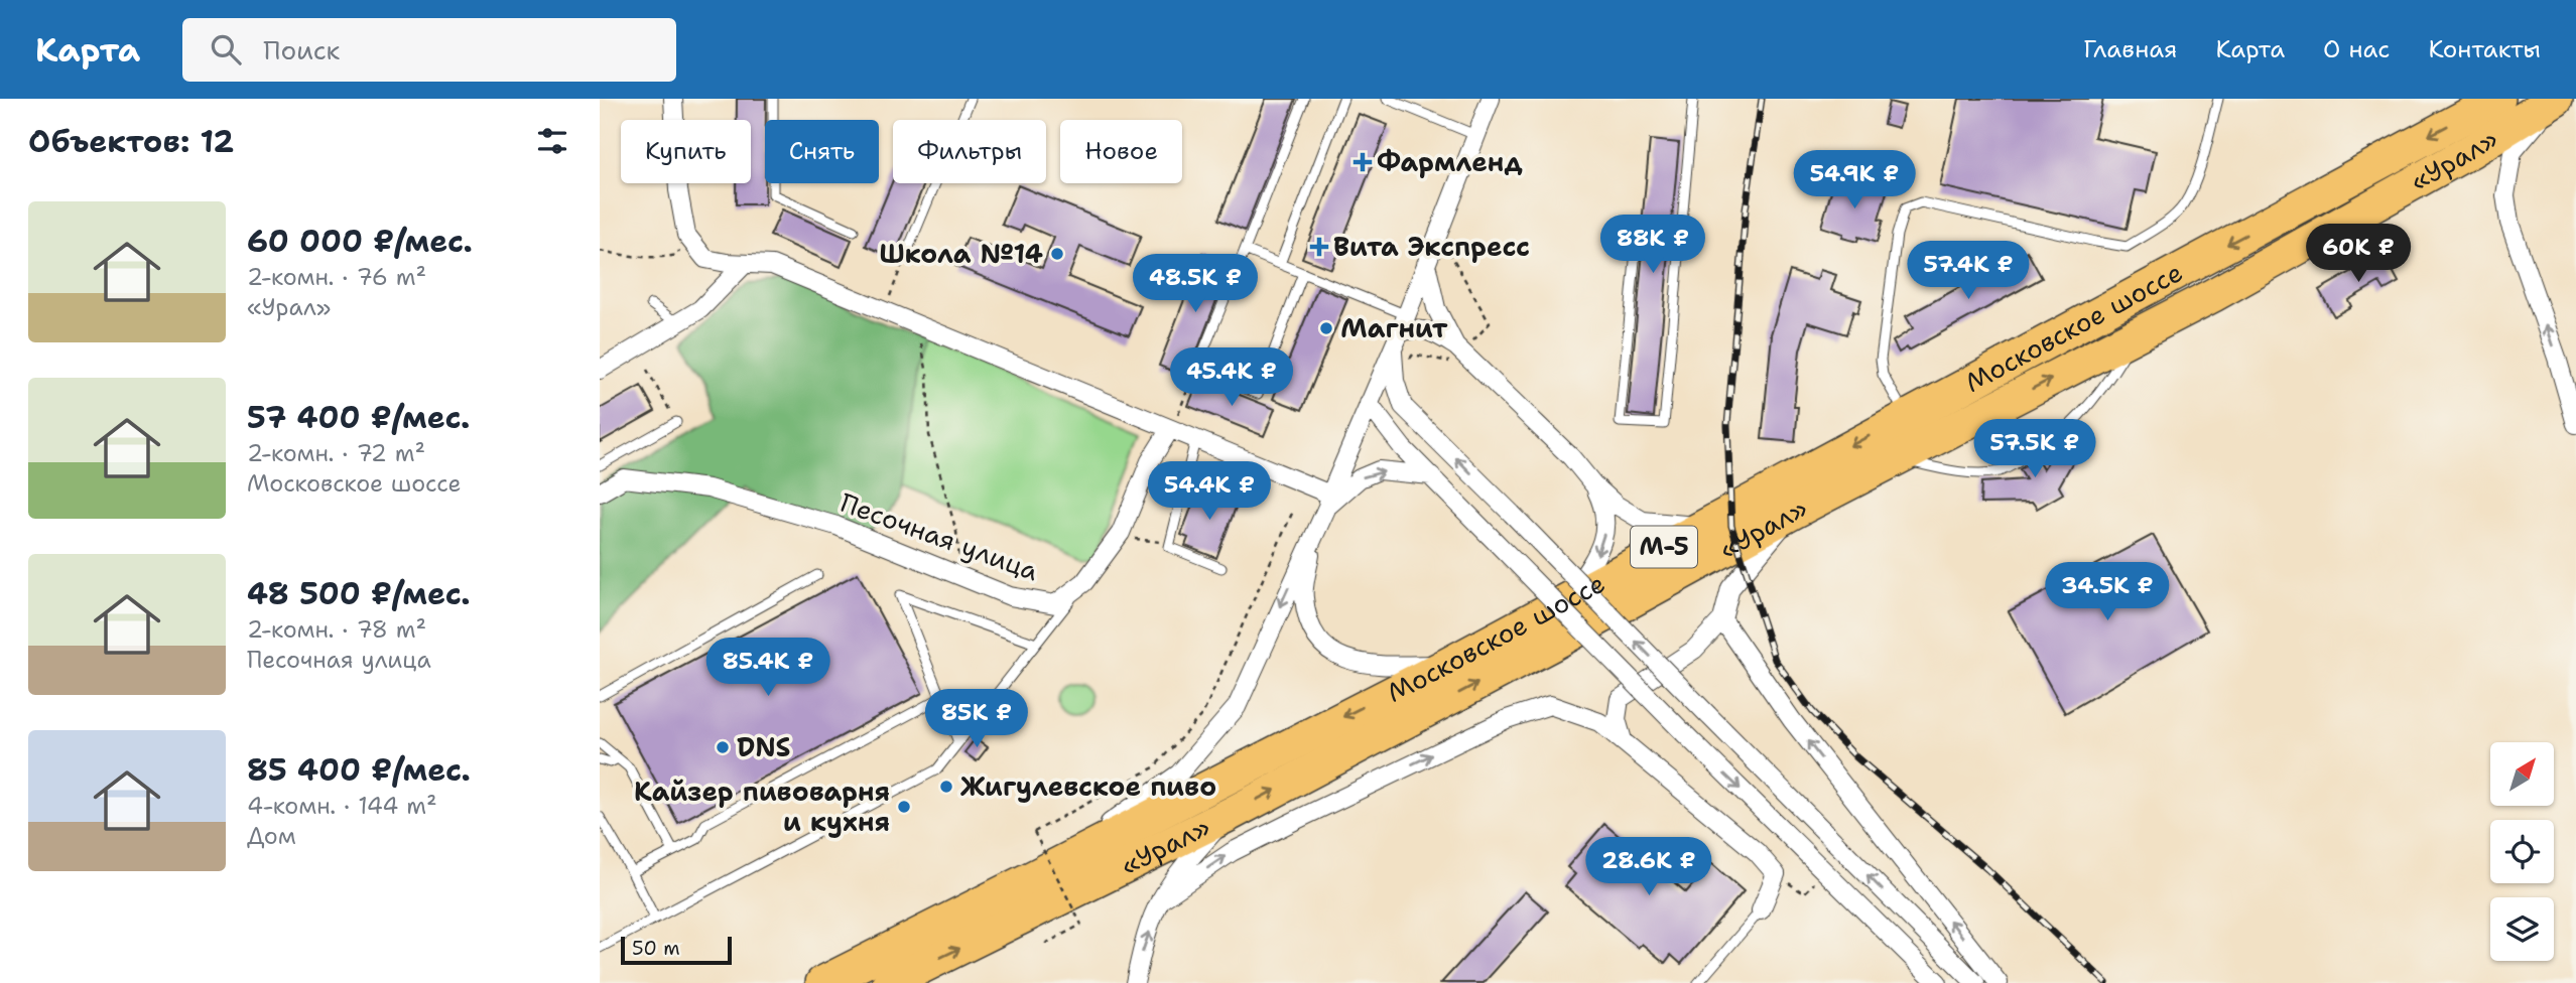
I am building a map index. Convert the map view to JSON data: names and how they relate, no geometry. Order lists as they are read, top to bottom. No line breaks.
{"streets":{"highway":["«Урал»","Московское шоссе","М-5"],"street":["Песочная улица"]},"one_way":["«Урал»","Московское шоссе"],"places":{"health":["Фармленд","Вита Экспресс"],"other":["Школа №14","Магнит","DNS","Жигулевское пиво","Кайзер пивоварня и кухня"]},"scale_bar":"50 m","north":"top right","page":{"header":"Карта","search":"Поиск","nav":["Главная","Карта","О нас","Контакты"],"heading":"Объектов: 12","chip":["Купить","Снять","Фильтры","Новое"],"price":["54.9K ₽","88K ₽","60K ₽","57.4K ₽","48.5K ₽","45.4K ₽","57.5K ₽","54.4K ₽","34.5K ₽","85.4K ₽","85K ₽","28.6K ₽"],"list":[{"name":"60 000 ₽/мес.","note":"2-комн. · 76 m² · «Урал»"},{"name":"57 400 ₽/мес.","note":"2-комн. · 72 m² · Московское шоссе"},{"name":"48 500 ₽/мес.","note":"2-комн. · 78 m² · Песочная улица"},{"name":"85 400 ₽/мес.","note":"4-комн. · 144 m² · Дом"}],"scale":"50 m"}}
